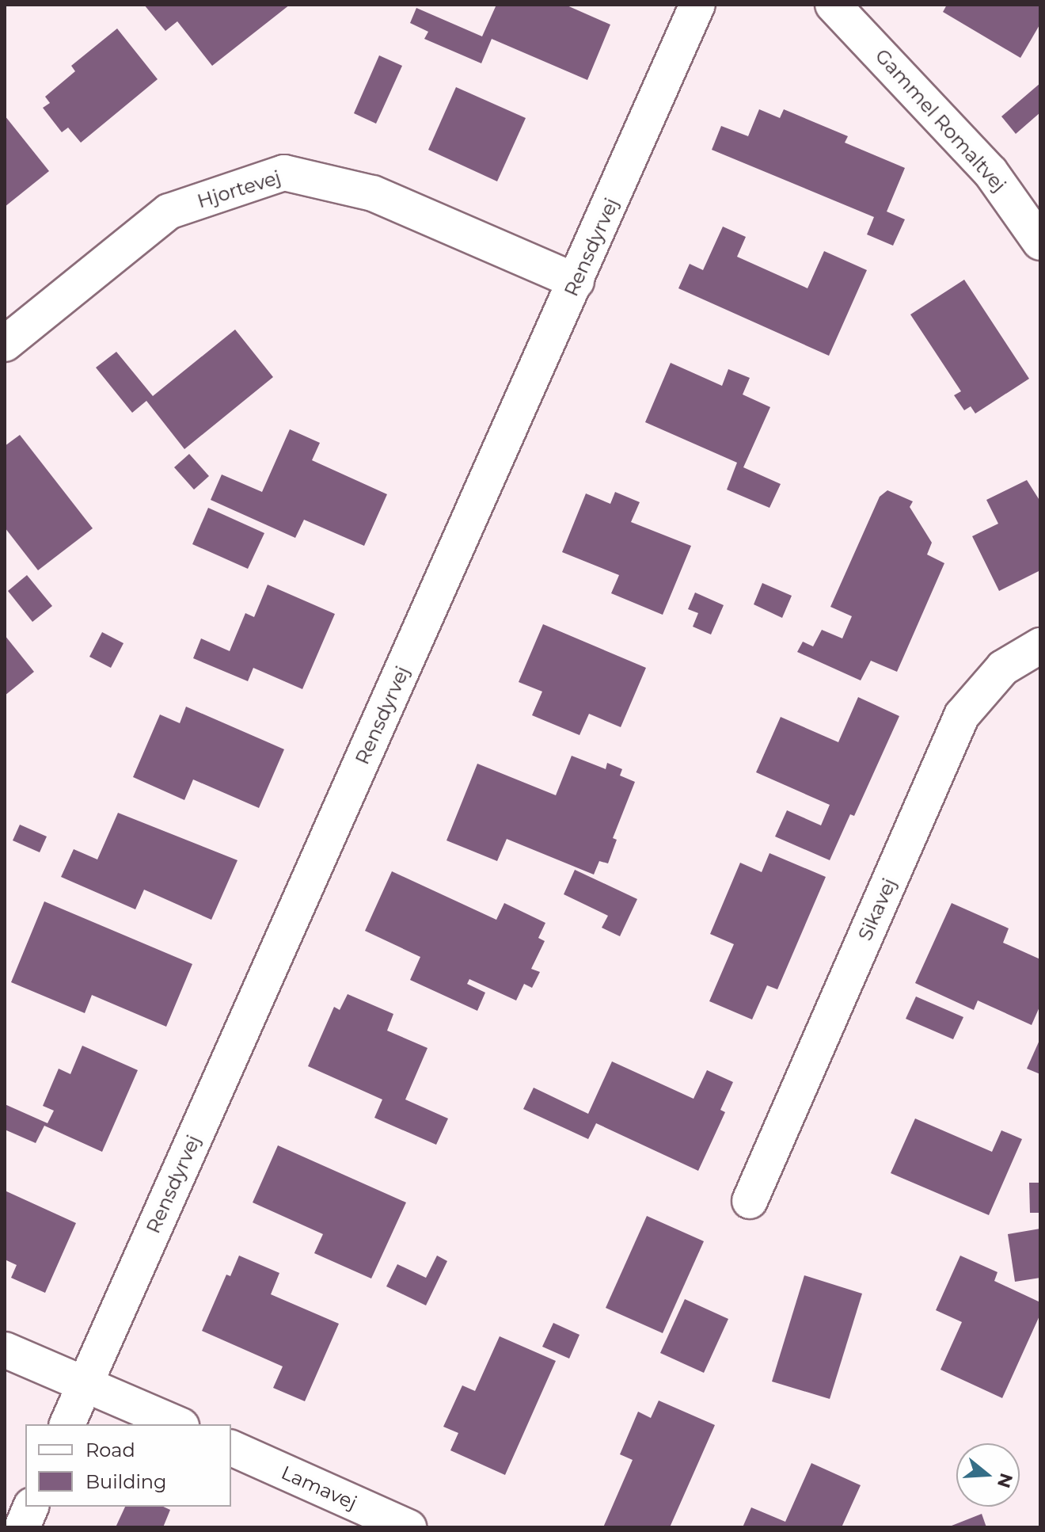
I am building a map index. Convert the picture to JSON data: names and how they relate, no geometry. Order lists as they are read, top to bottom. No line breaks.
{"streets":{"street":["Gammel Romaltvej","Hjortevej","Rensdyrvej","Sikavej","Lamavej"]},"crossings":[["Hjortevej","Rensdyrvej"]],"legend":["Road","Building"],"north":"right"}
